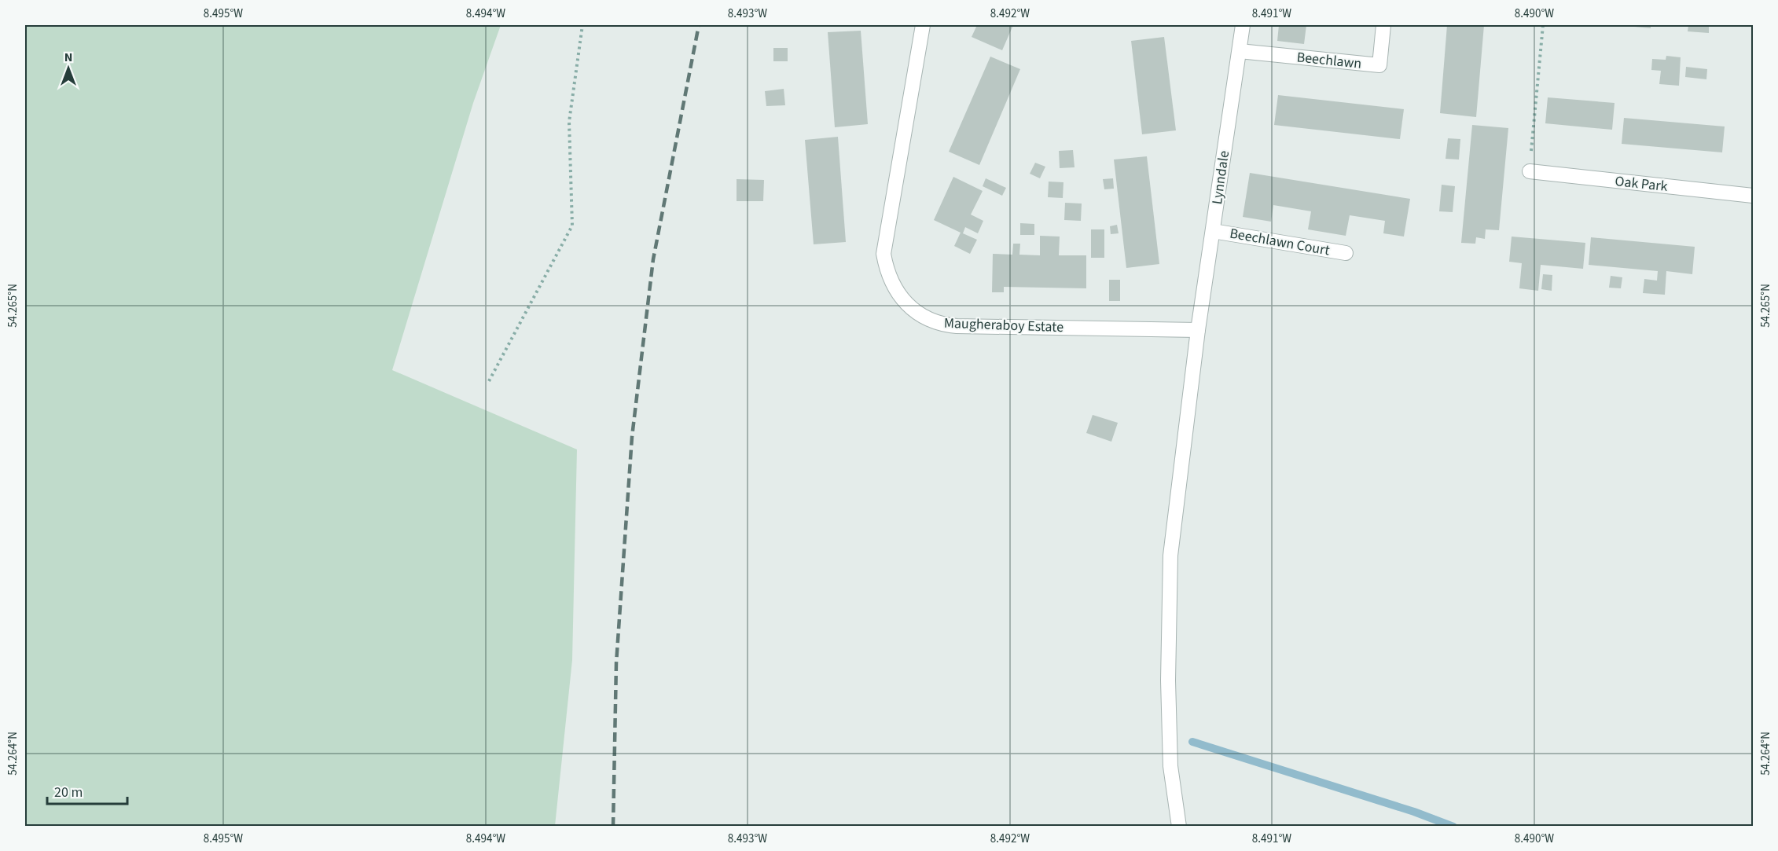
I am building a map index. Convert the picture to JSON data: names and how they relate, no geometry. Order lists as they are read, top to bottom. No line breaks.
{"streets":{"street":["Beechlawn","Lynndale","Oak Park","Beechlawn Court","Maugheraboy Estate"]},"crossings":[["Beechlawn","Lynndale"],["Lynndale","Beechlawn Court"],["Lynndale","Maugheraboy Estate"]],"scale_bar":"20 m","north":"top","coordinates":["8.495°W","8.494°W","8.493°W","8.492°W","8.491°W","8.490°W","54.265°N","54.264°N"]}
